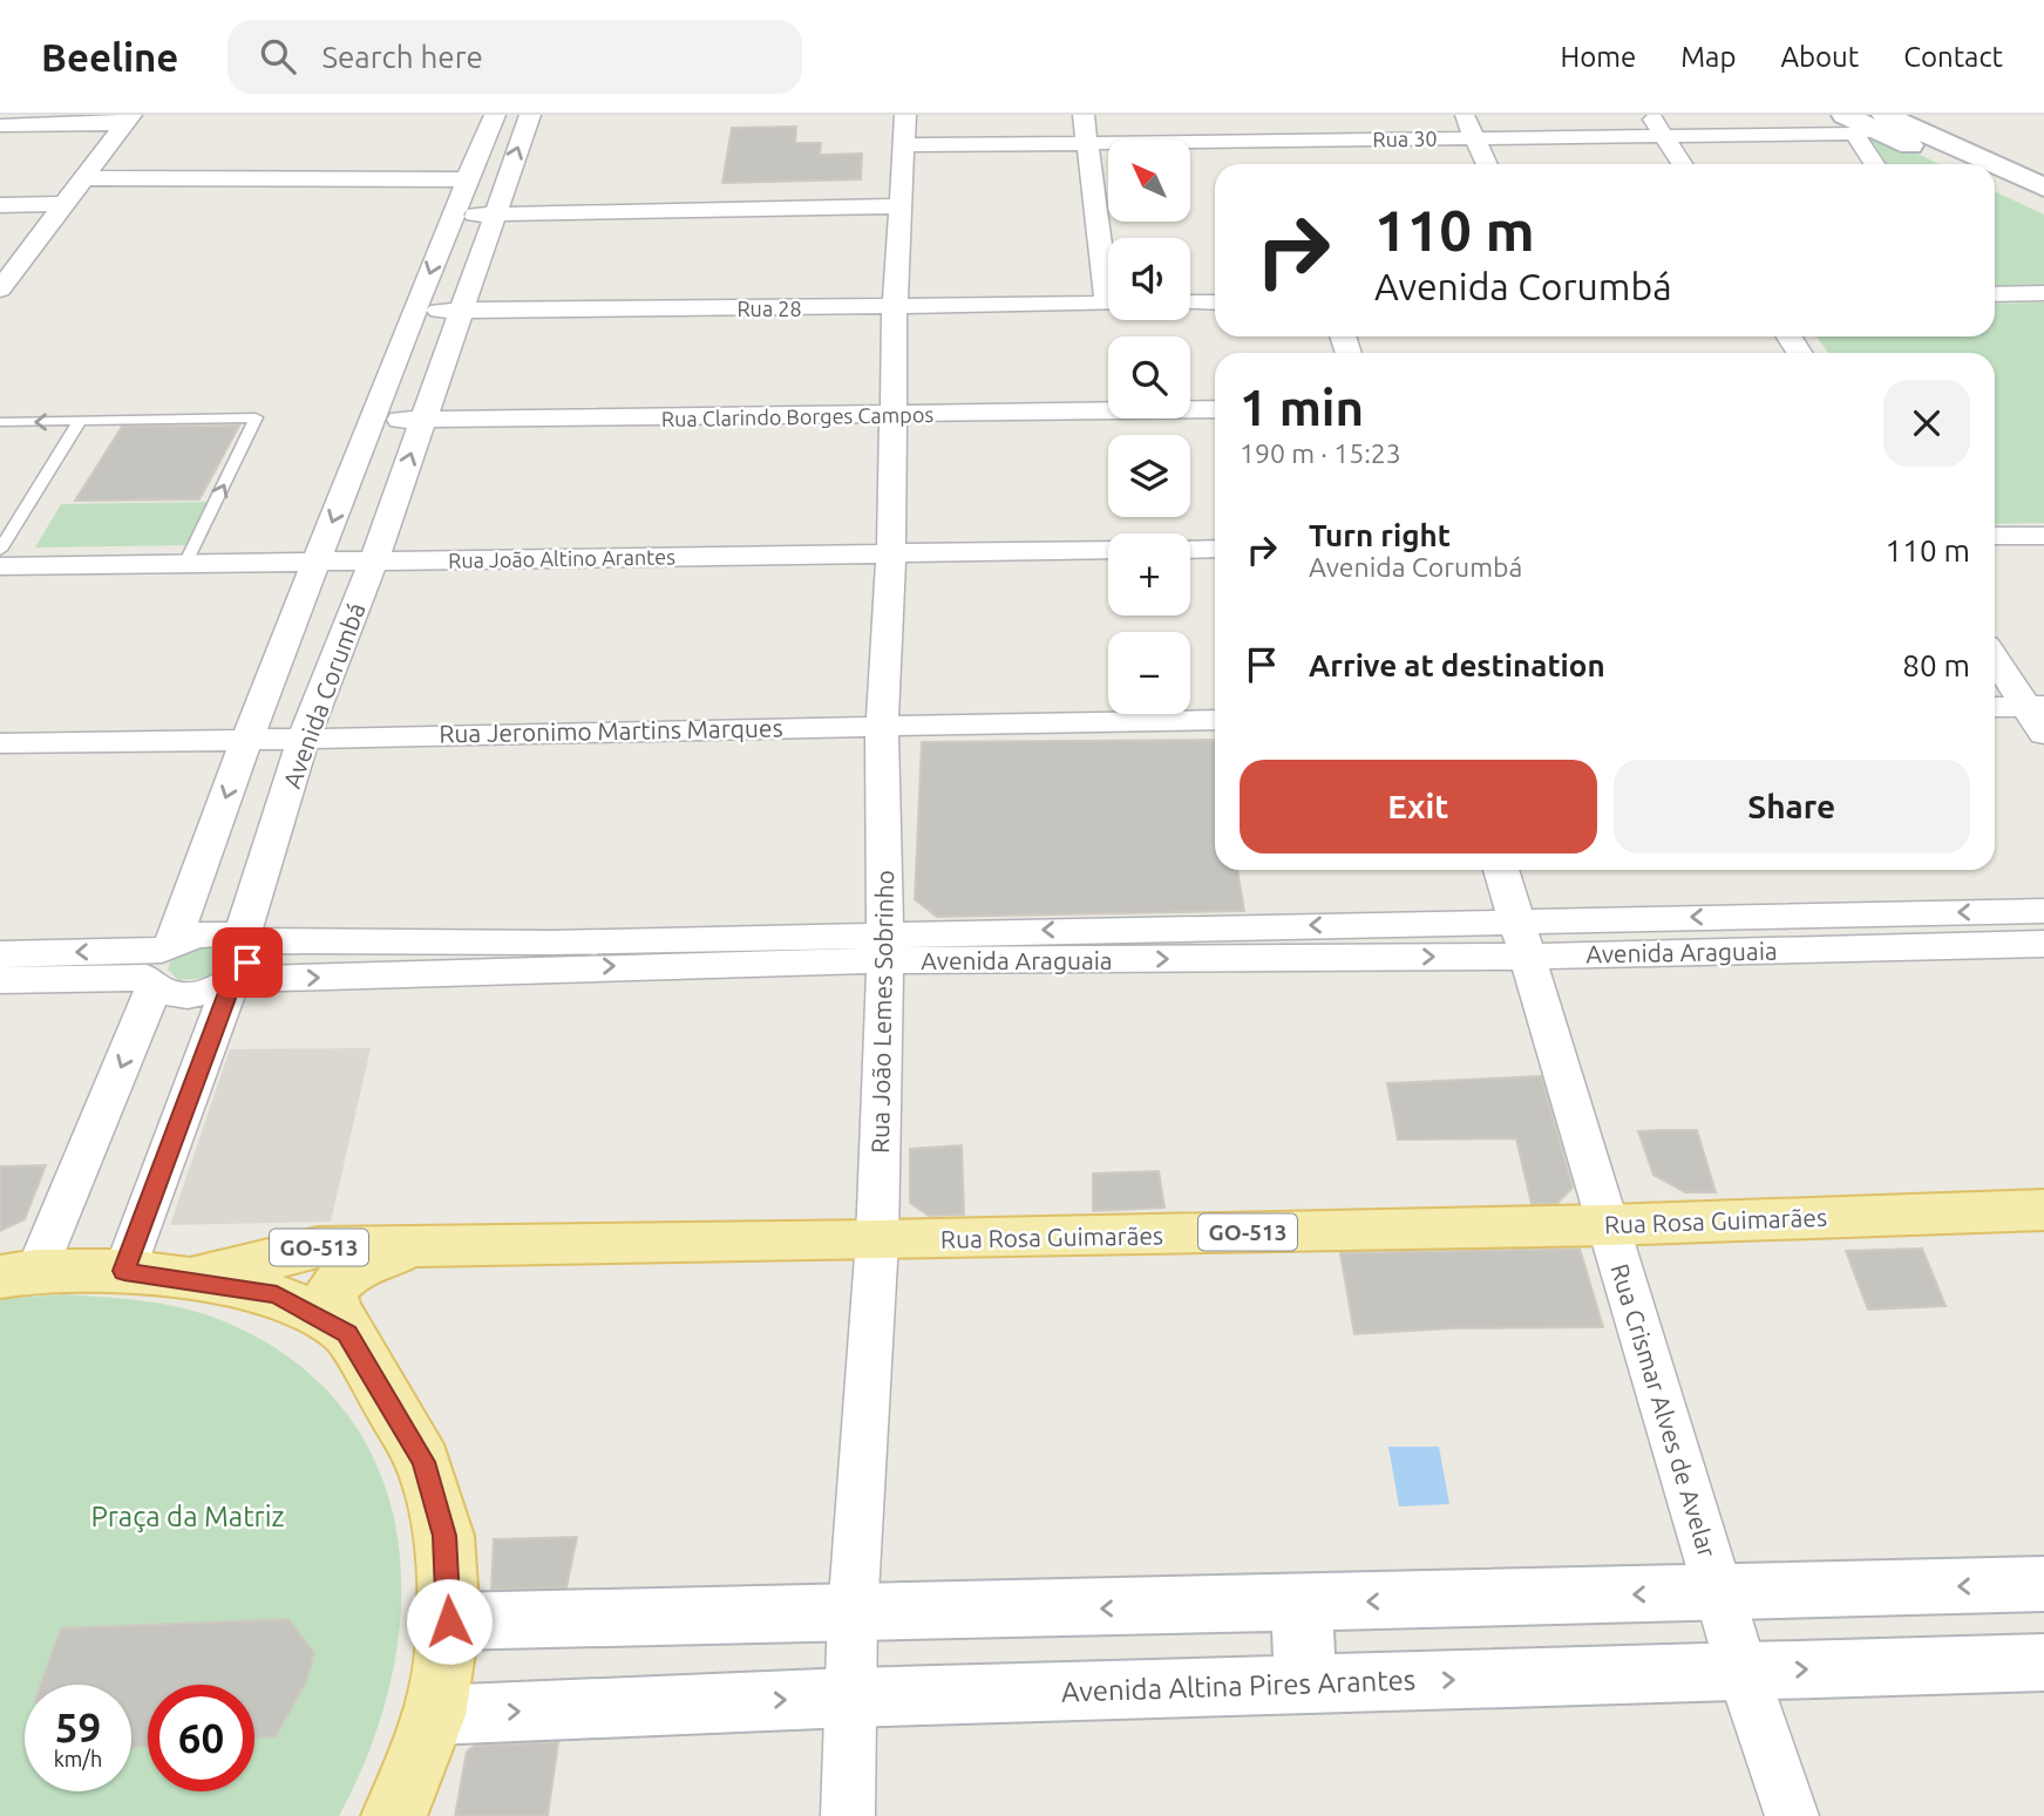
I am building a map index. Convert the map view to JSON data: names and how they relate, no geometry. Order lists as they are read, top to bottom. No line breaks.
{"streets":{"main road":["Rua Rosa Guimarães","GO-513"],"street":["Rua 30","Rua 28","Rua Clarindo Borges Campos","Rua João Altino Arantes","Avenida Corumbá","Rua Jeronimo Martins Marques","Avenida Araguaia","Rua João Lemes Sobrinho","Rua Crismar Alves de Avelar","Avenida Altina Pires Arantes"]},"crossings":[["Rua 30","Rua João Lemes Sobrinho"],["Rua 28","Avenida Corumbá"],["Rua 28","Rua João Lemes Sobrinho"],["Rua Clarindo Borges Campos","Avenida Corumbá"],["Rua Clarindo Borges Campos","Rua João Lemes Sobrinho"],["Rua João Altino Arantes","Avenida Corumbá"],["Rua João Altino Arantes","Rua João Lemes Sobrinho"],["Avenida Corumbá","Rua Jeronimo Martins Marques"],["Avenida Corumbá","Avenida Araguaia"],["Rua Jeronimo Martins Marques","Rua João Lemes Sobrinho"],["Avenida Araguaia","Rua João Lemes Sobrinho"],["Avenida Araguaia","Rua Crismar Alves de Avelar"],["Rua João Lemes Sobrinho","Rua Rosa Guimarães"],["Rua João Lemes Sobrinho","Avenida Altina Pires Arantes"],["Rua Rosa Guimarães","Rua Crismar Alves de Avelar"],["Rua Crismar Alves de Avelar","Avenida Altina Pires Arantes"]],"parks":["Praça da Matriz"],"north":"top left","page":{"header":"Beeline","search":"Search here","nav":["Home","Map","About","Contact"],"map_buttons":["+","−"],"turn":["110 m","Avenida Corumbá"],"heading":["1 min","190 m · 15:23"],"list":[{"name":"Turn right","note":"Avenida Corumbá","value":"110 m"},{"name":"Arrive at destination","value":"80 m"}],"buttons":["Exit","Share"],"speed":"59 km/h","limit":"60"}}
